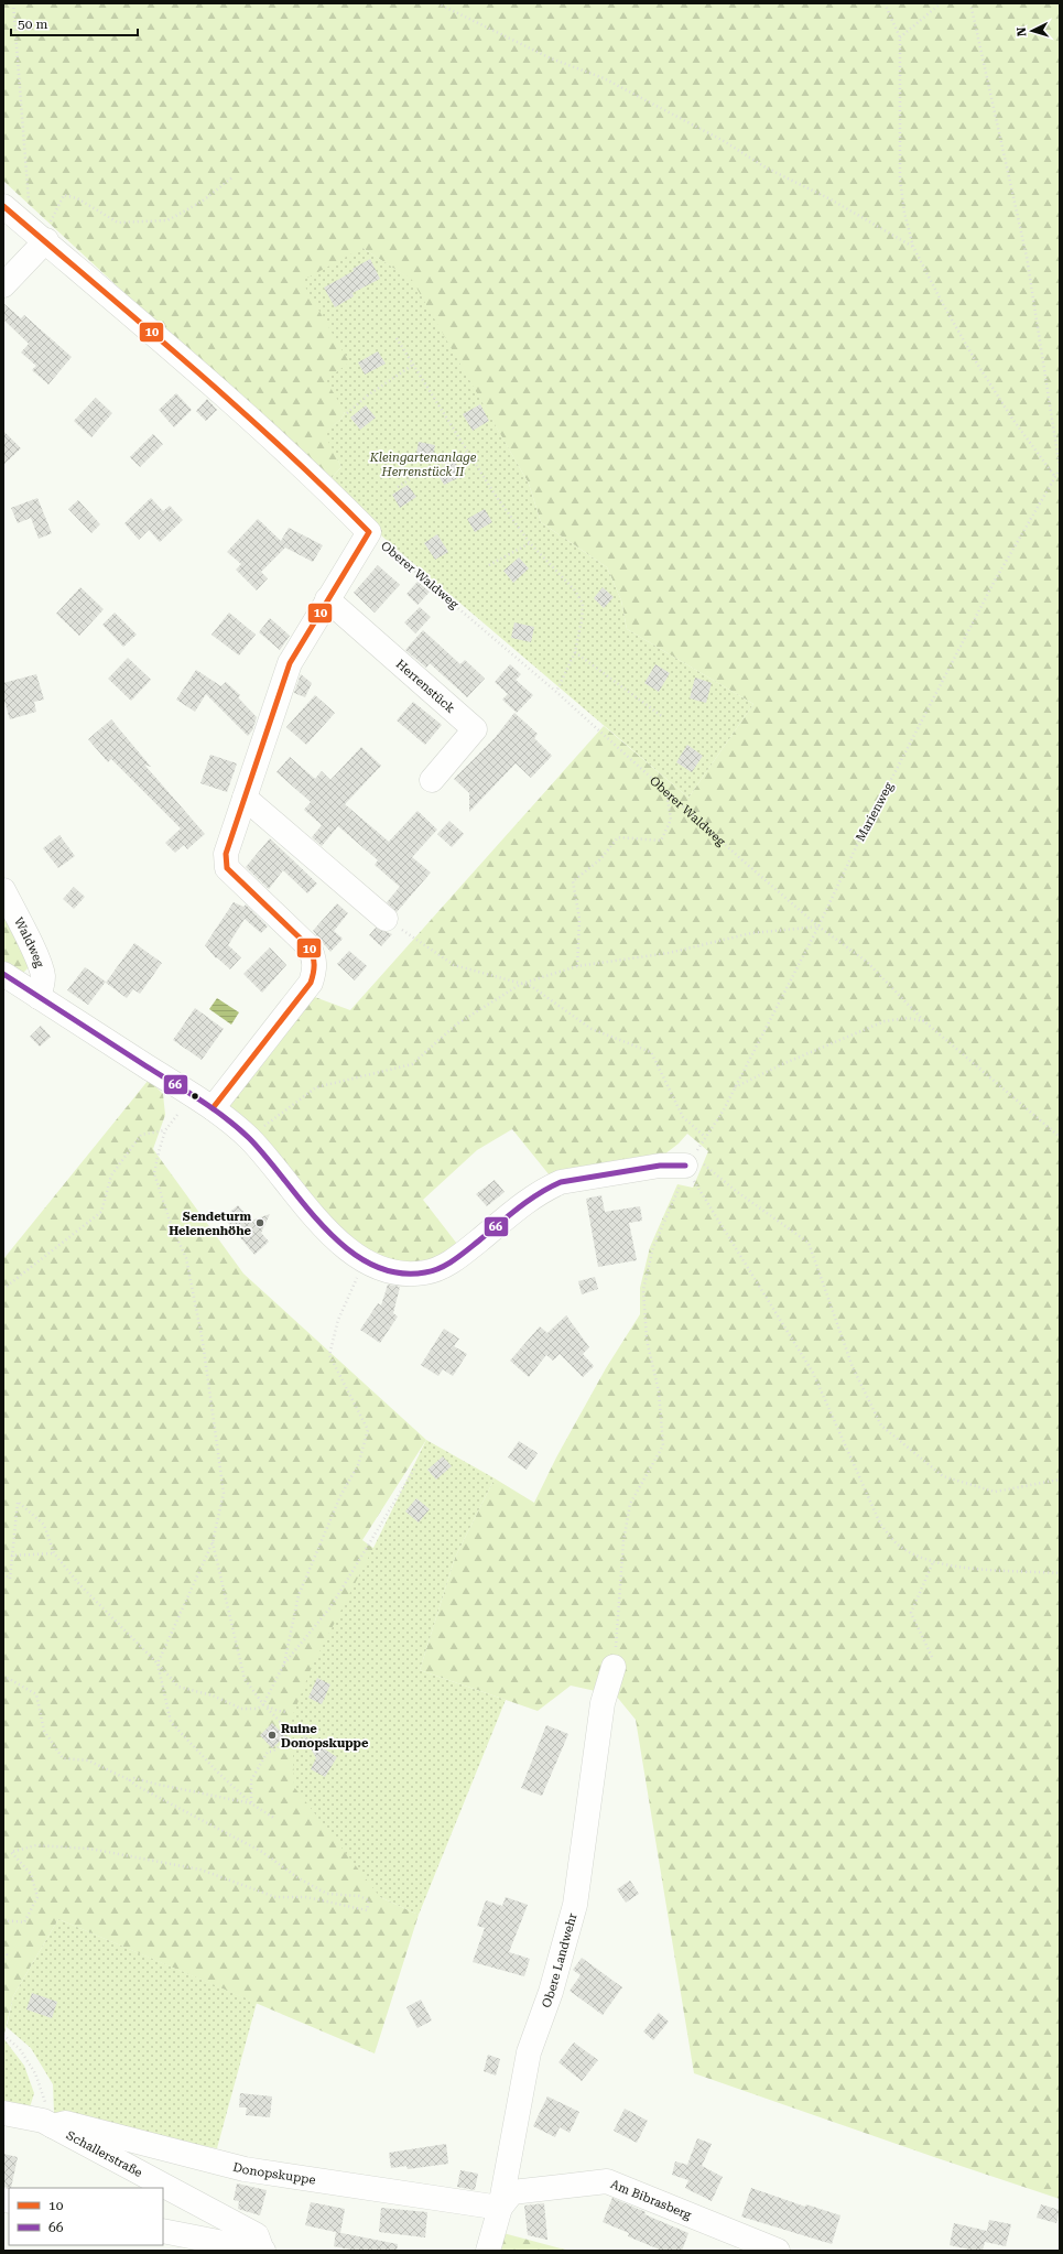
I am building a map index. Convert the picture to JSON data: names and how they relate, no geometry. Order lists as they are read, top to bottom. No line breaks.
{"streets":{"street":["Herrenstück","Waldweg","Obere Landwehr","Schallerstraße","Donopskuppe","Am Bibrasberg"],"path":["Oberer Waldweg","Marienweg"]},"crossings":[["Oberer Waldweg","Marienweg"],["Marienweg","Obere Landwehr"],["Obere Landwehr","Donopskuppe"],["Obere Landwehr","Am Bibrasberg"],["Schallerstraße","Donopskuppe"],["Donopskuppe","Am Bibrasberg"]],"parks":["Kleingartenanlage Herrenstück II"],"places":["Sendeturm Helenenhöhe","Ruine Donopskuppe"],"lines":["transit line 10","transit line 66"],"legend":["10","66"],"scale_bar":"50 m","north":"left"}
